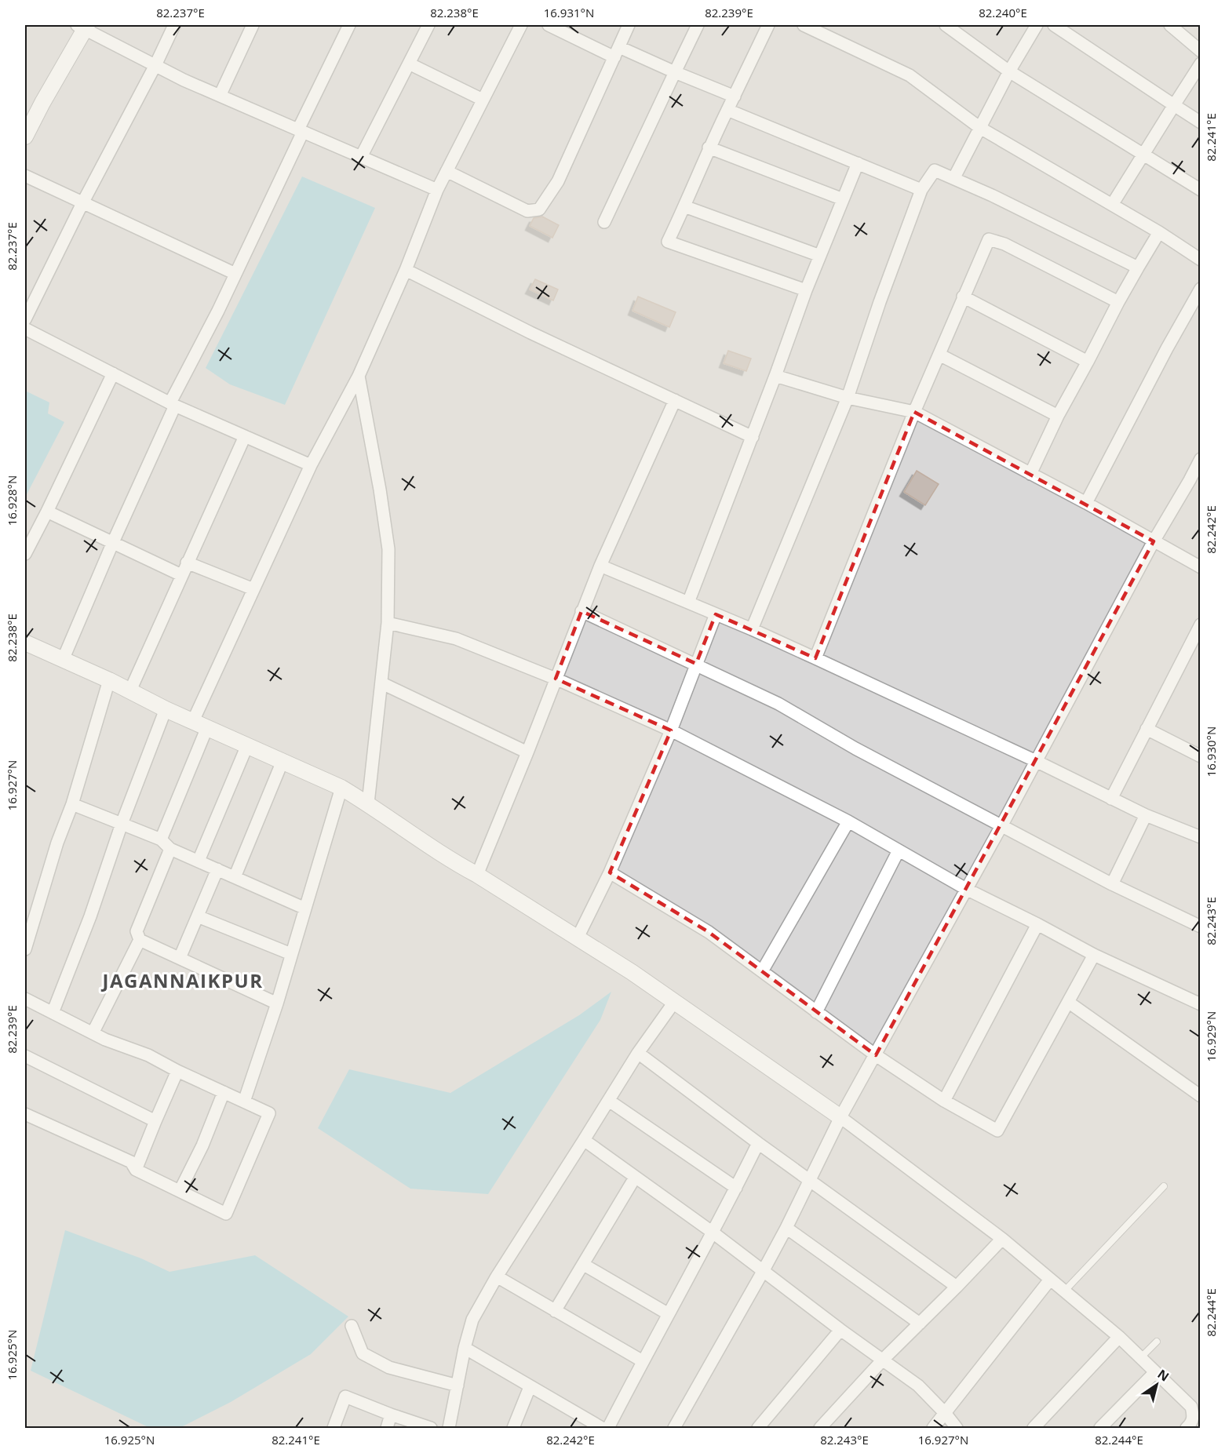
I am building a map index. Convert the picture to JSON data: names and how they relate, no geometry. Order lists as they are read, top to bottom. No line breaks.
{"districts":["JAGANNAIKPUR"],"north":"top right","coordinates":["82.237°E","82.238°E","16.931°N","82.239°E","82.240°E","82.241°E","16.928°N","82.242°E","16.930°N","16.927°N","82.243°E","16.929°N","82.244°E","16.925°N"]}
